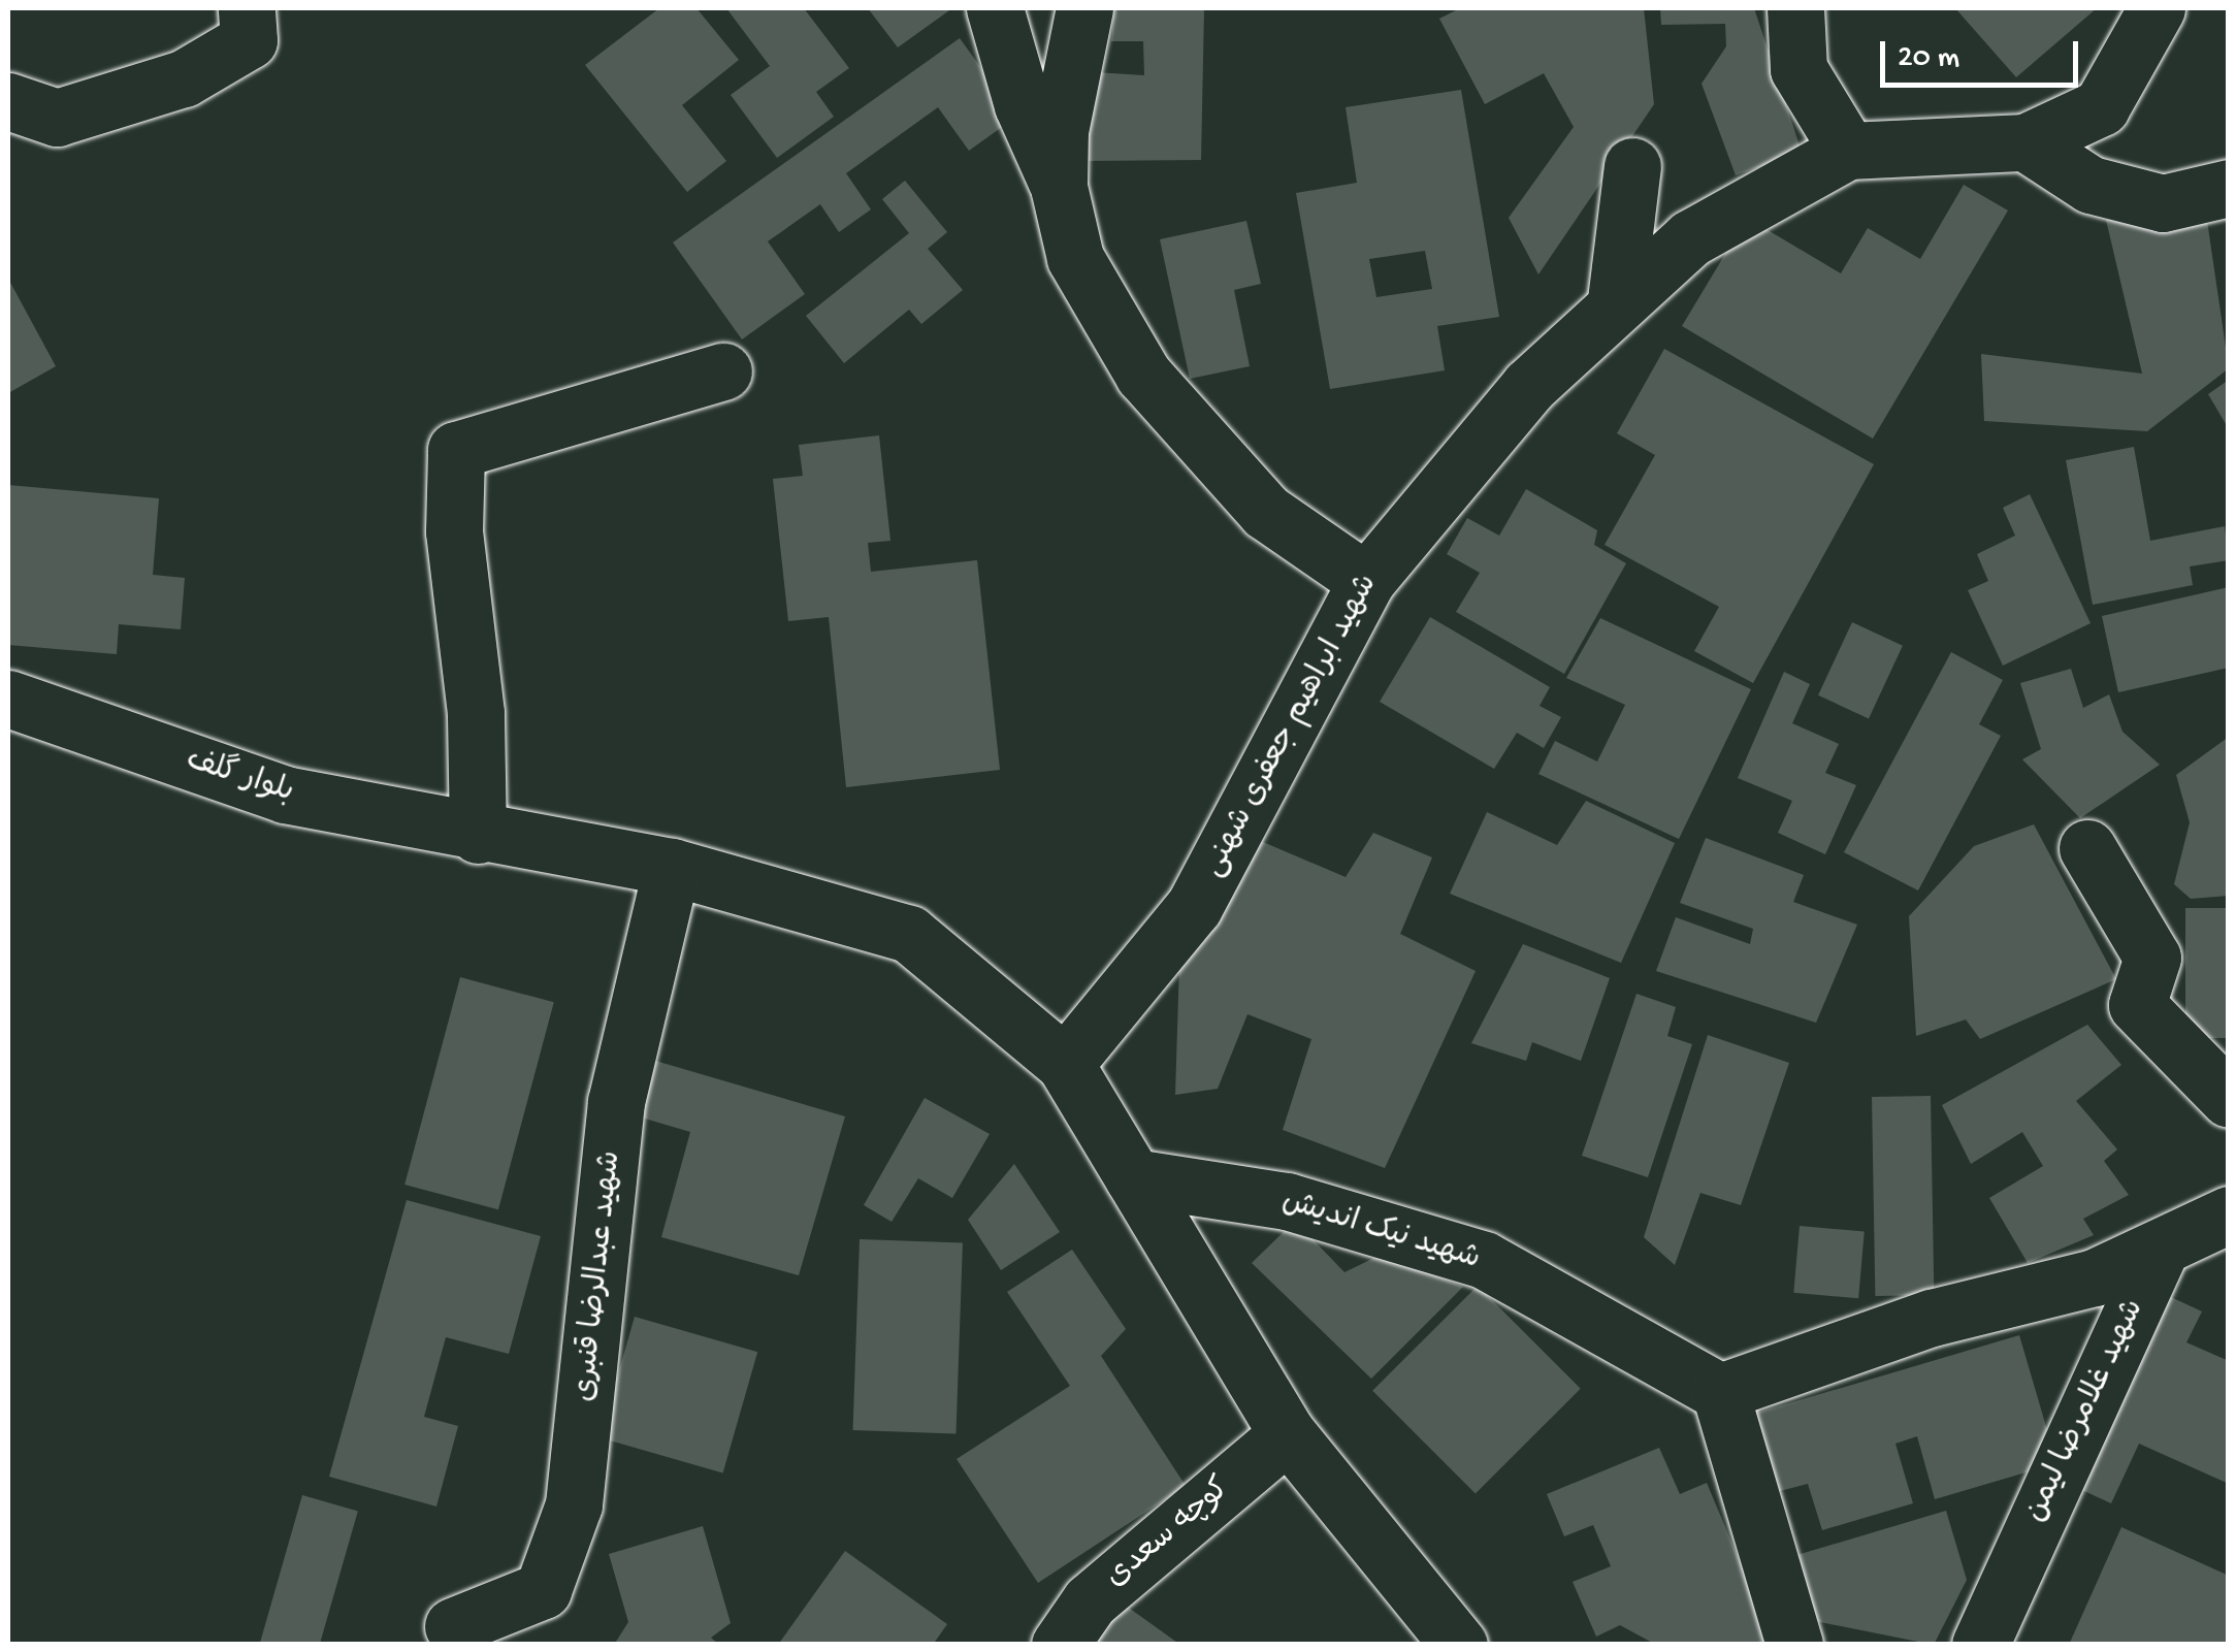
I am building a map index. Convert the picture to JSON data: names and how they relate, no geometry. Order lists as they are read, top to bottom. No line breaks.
{"streets":{"street":["شهید ابراهیم جعفری شهنی","بلوار گلف","شهید نیک اندیش","شهید عبدالرضا قنبری","شهید غلامرضا لیمن","کوچه سعدی"]},"crossings":[["شهید ابراهیم جعفری شهنی","بلوار گلف"],["بلوار گلف","شهید نیک اندیش"],["بلوار گلف","شهید عبدالرضا قنبری"],["بلوار گلف","کوچه سعدی"]],"scale_bar":"20 m"}
